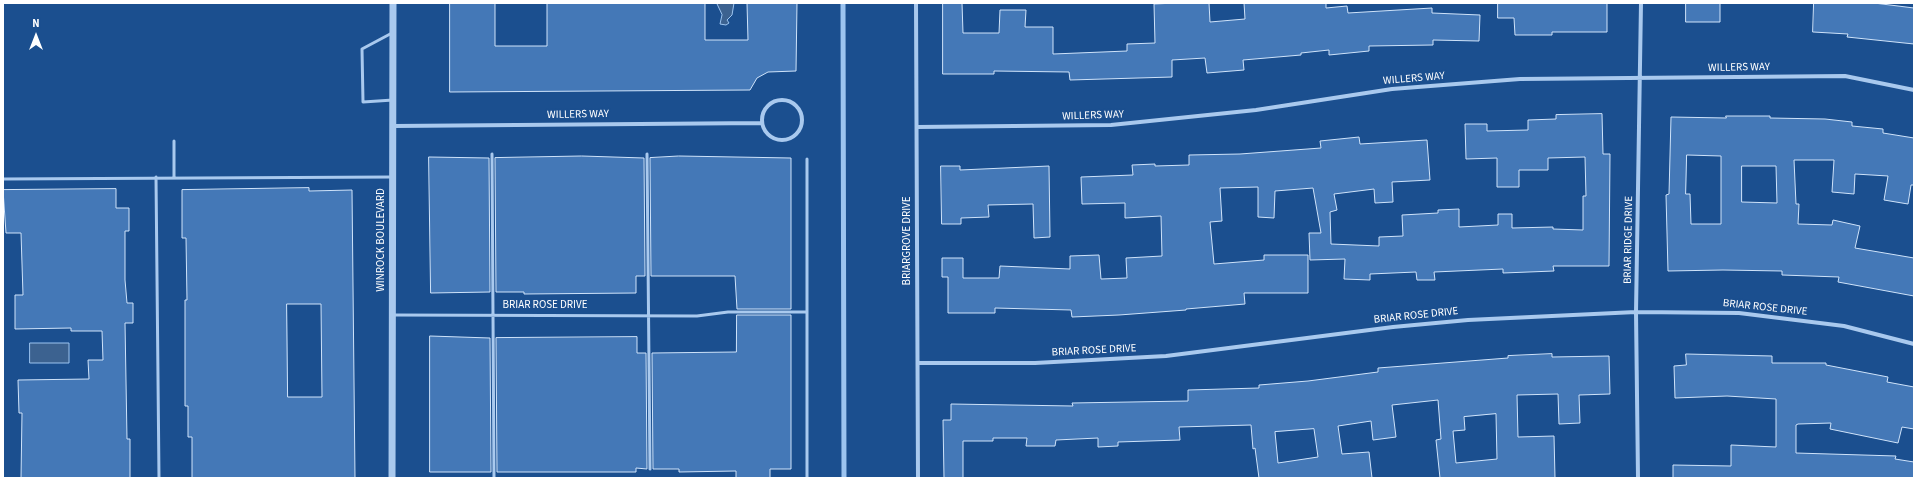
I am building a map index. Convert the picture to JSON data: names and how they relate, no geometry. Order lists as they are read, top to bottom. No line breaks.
{"streets":{"street":["WILLERS WAY","WINROCK BOULEVARD","BRIAR RIDGE DRIVE","BRIARGROVE DRIVE","BRIAR ROSE DRIVE"]},"crossings":[["WILLERS WAY","WINROCK BOULEVARD"],["WILLERS WAY","BRIAR RIDGE DRIVE"],["WILLERS WAY","BRIARGROVE DRIVE"],["WINROCK BOULEVARD","BRIAR ROSE DRIVE"],["BRIAR RIDGE DRIVE","BRIAR ROSE DRIVE"],["BRIARGROVE DRIVE","BRIAR ROSE DRIVE"]],"north":"top"}
